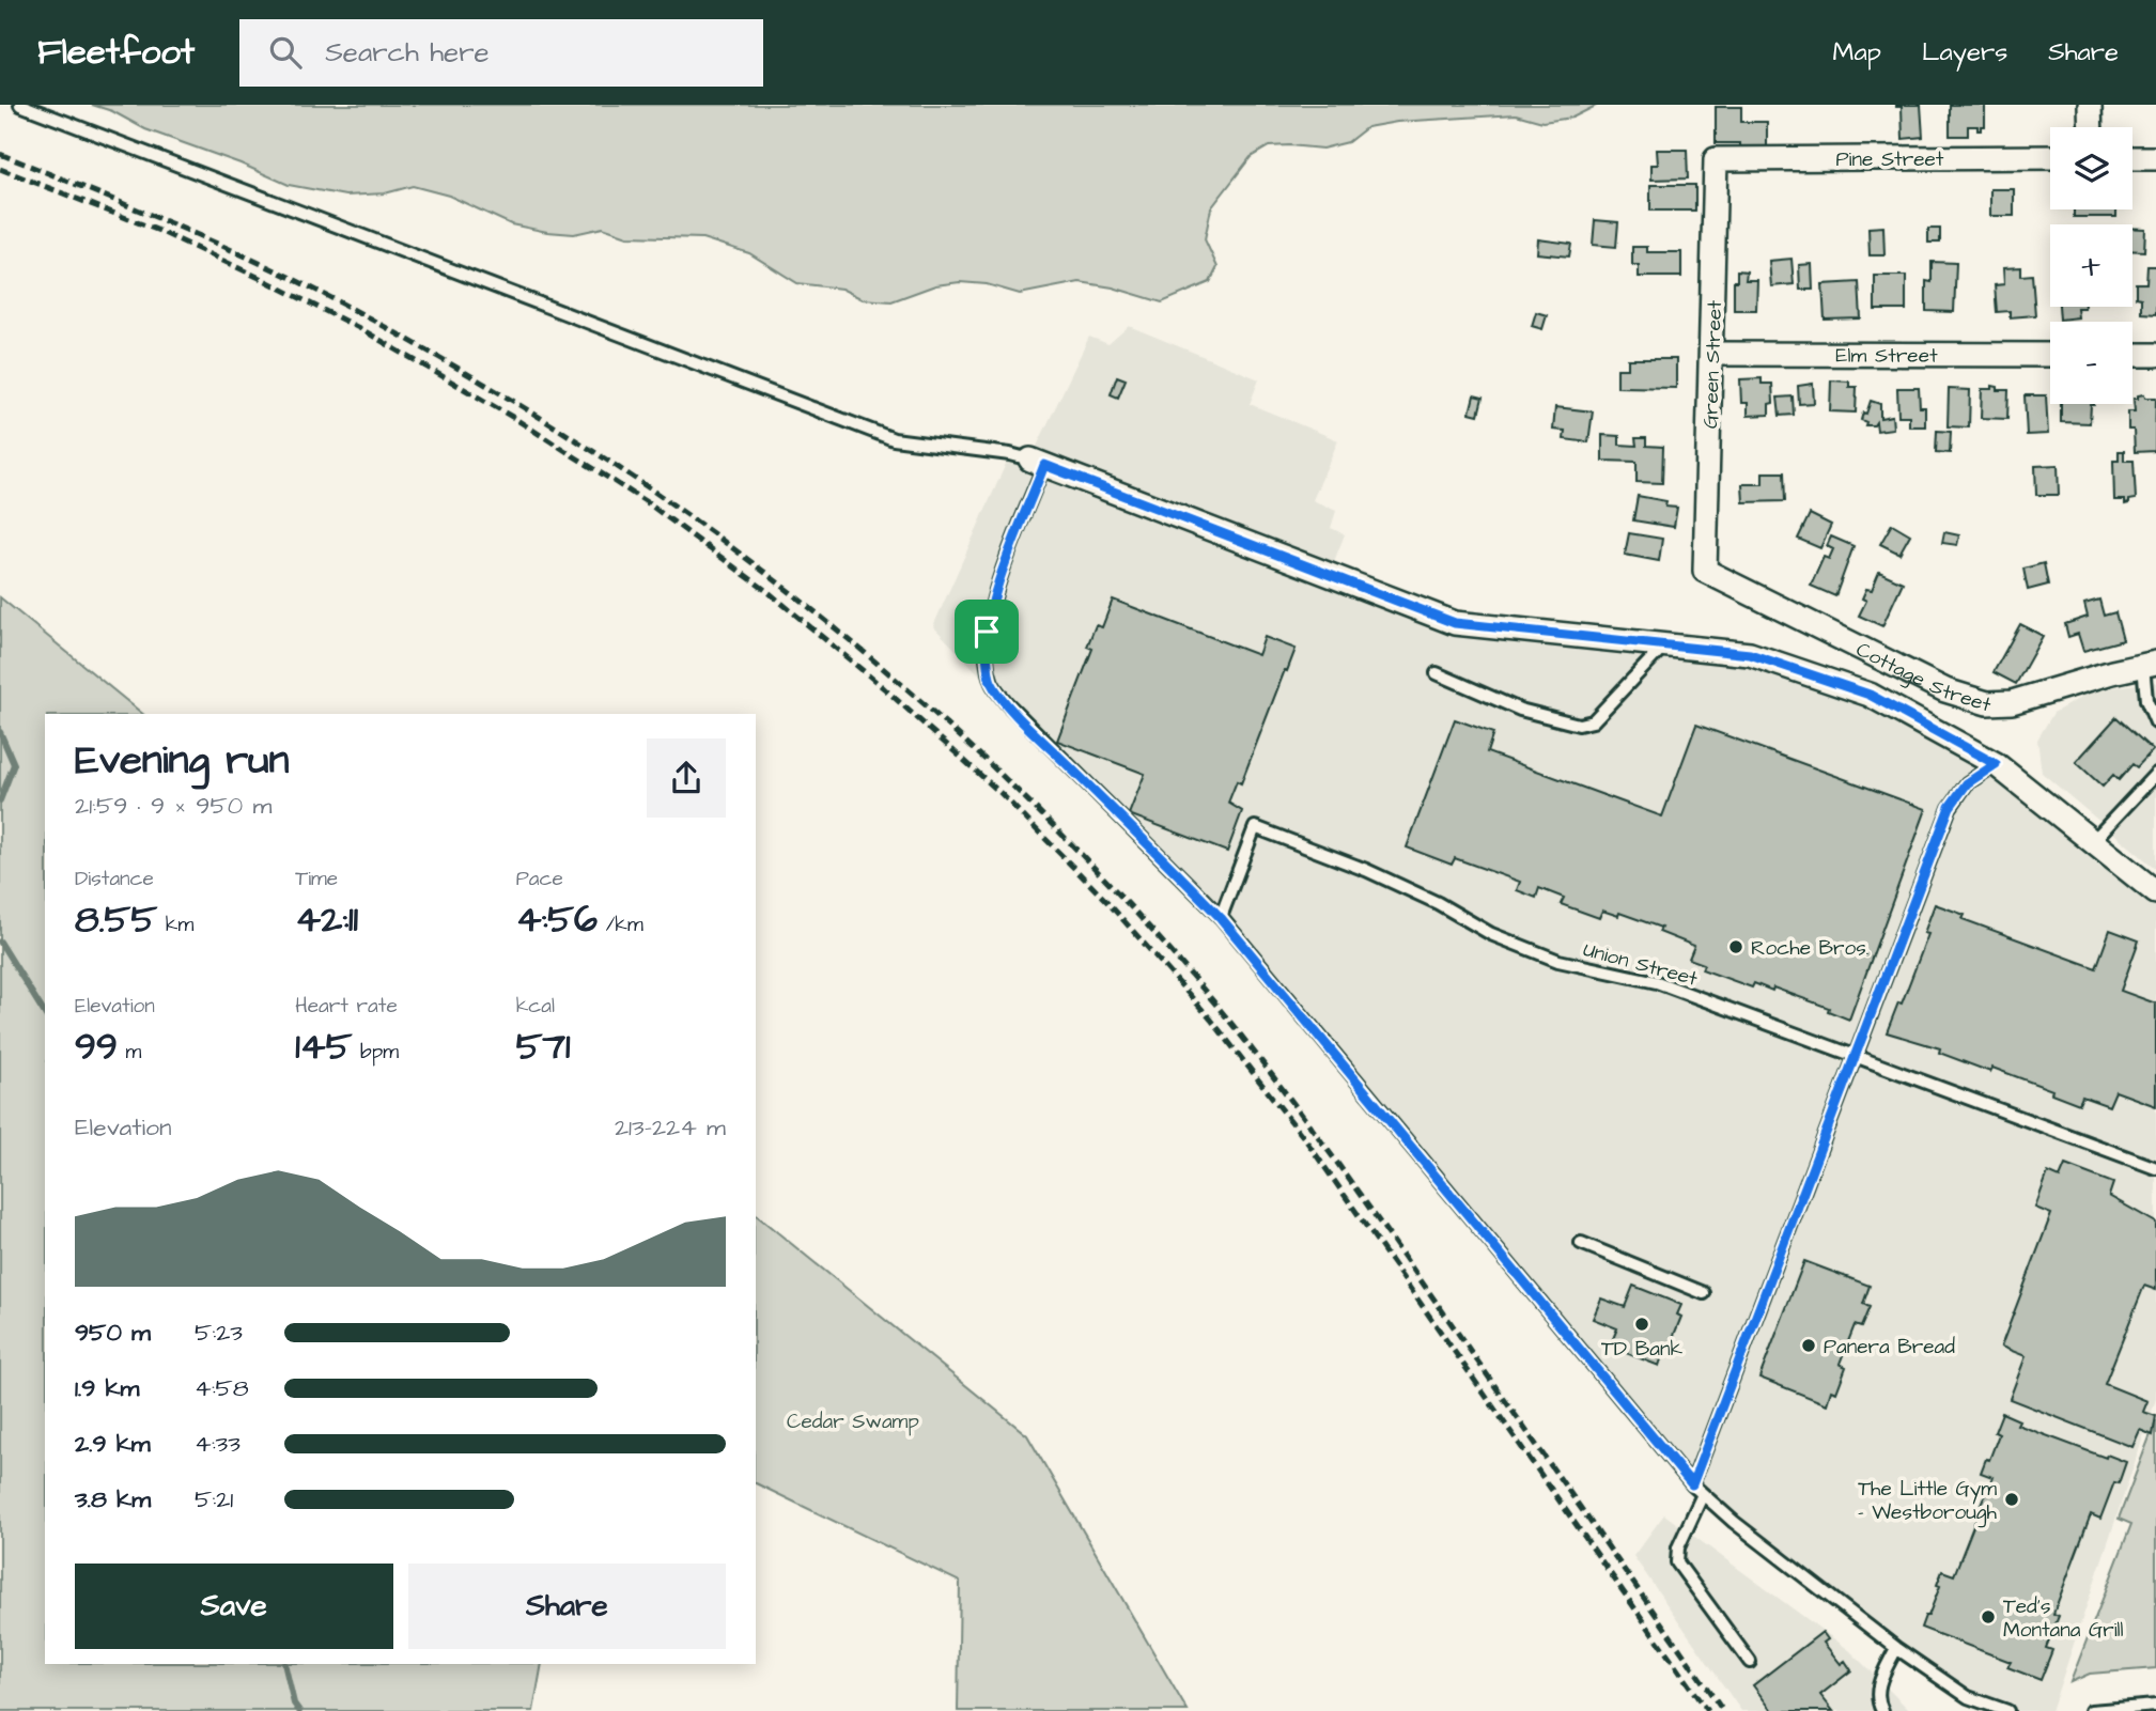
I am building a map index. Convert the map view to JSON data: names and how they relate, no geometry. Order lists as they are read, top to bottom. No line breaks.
{"streets":{"street":["Pine Street","Elm Street","Green Street","Cottage Street"],"lane":["Union Street"]},"crossings":[["Pine Street","Green Street"],["Elm Street","Green Street"],["Green Street","Cottage Street"]],"parks":["Cedar Swamp"],"places":["Roche Bros.","TD Bank","Panera Bread","The Little Gym - Westborough","Ted's Montana Grill"],"page":{"header":"Fleetfoot","search":"Search here","nav":["Map","Layers","Share"],"map_buttons":["+","−"],"heading":["Evening run","21:59 · 9 × 950 m"],"stats":[["Distance","8.55 km"],["Time","42:11"],["Pace","4:56 /km"],["Elevation","99 m"],["Heart rate","145 bpm"],["kcal","571"]],"chart":["Elevation","213–224 m"],"list":[{"name":"950 m","note":"5:23"},{"name":"1.9 km","note":"4:58"},{"name":"2.9 km","note":"4:33"},{"name":"3.8 km","note":"5:21"}],"buttons":["Save","Share"]}}
